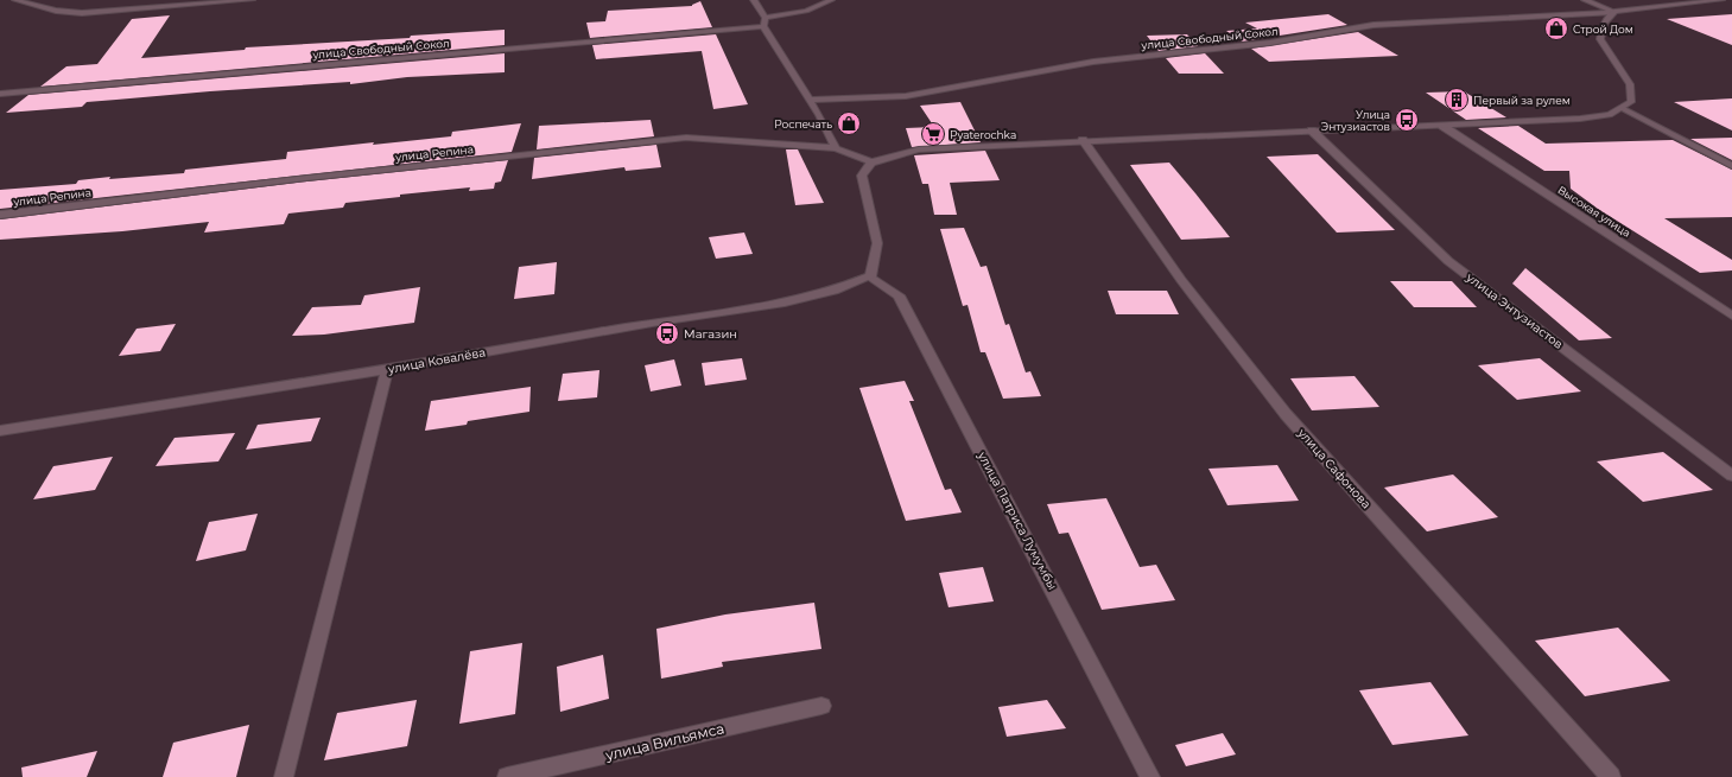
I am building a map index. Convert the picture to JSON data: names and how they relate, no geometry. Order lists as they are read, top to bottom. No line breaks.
{"streets":{"street":["улица Свободный Сокол","улица Репина","Высокая улица","улица Энтузиастов","улица Ковалёва","улица Сафонова","улица Патриса Лумумбы","улица Вильямса"]},"crossings":[["улица Ковалёва","улица Патриса Лумумбы"]],"places":{"shop":["Строй Дом","Роспечать"],"building":["Первый за рулем"],"bus stop":["Улица Энтузиастов","Магазин"],"supermarket":["Pyaterochka"]}}
